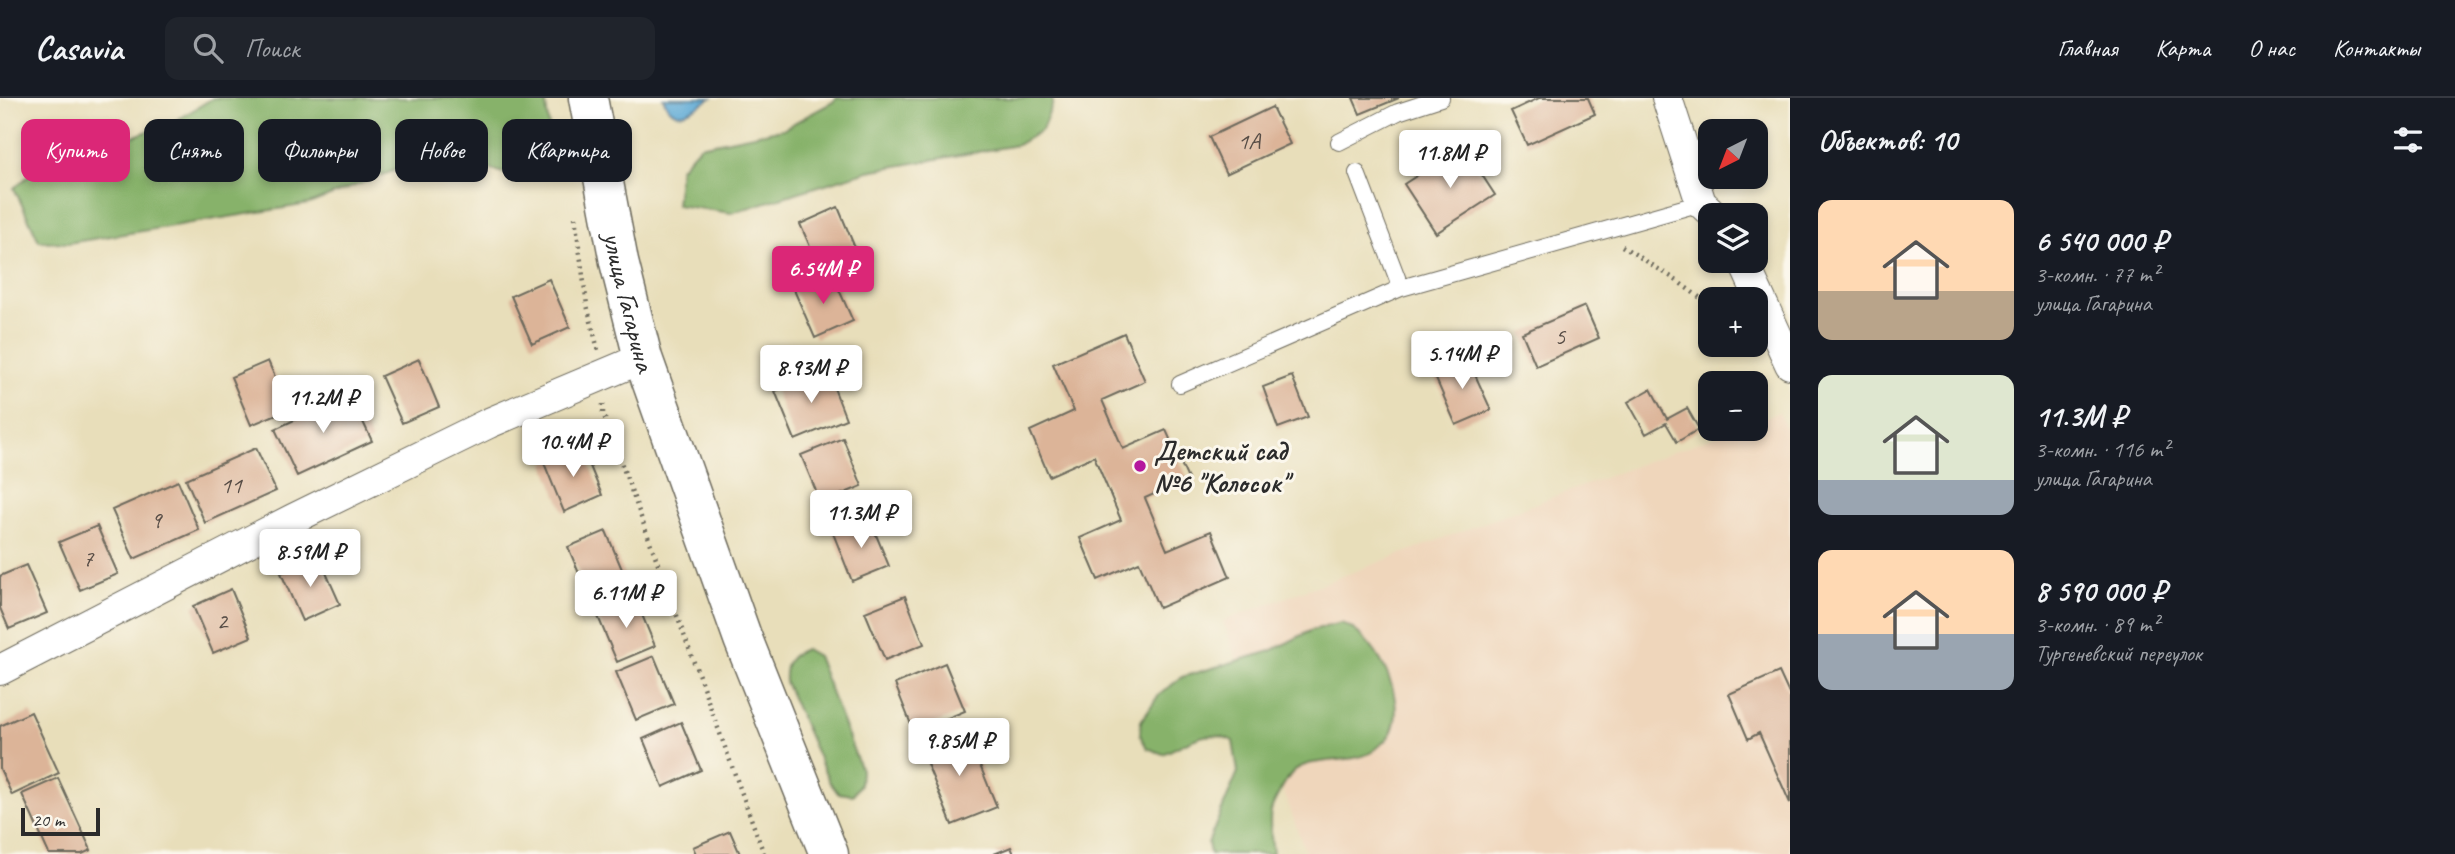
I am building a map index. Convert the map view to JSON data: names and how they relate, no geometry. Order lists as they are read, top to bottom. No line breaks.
{"streets":{"main road":["улица Гагарина"]},"places":["Детский сад №6 \"Колосок\""],"house_numbers":["1А","5","11","9","7","2"],"scale_bar":"20 m","north":"bottom left","page":{"header":"Casavia","search":"Поиск","nav":["Главная","Карта","О нас","Контакты"],"heading":"Объектов: 10","map_buttons":["+","−"],"chip":["Купить","Снять","Фильтры","Новое","Квартира"],"price":["11.8M ₽","6.54M ₽","5.14M ₽","8.93M ₽","11.2M ₽","10.4M ₽","11.3M ₽","8.59M ₽","6.11M ₽","9.85M ₽"],"list":[{"name":"6 540 000 ₽","note":"3-комн. · 77 m² · улица Гагарина"},{"name":"11.3M ₽","note":"3-комн. · 116 m² · улица Гагарина"},{"name":"8 590 000 ₽","note":"3-комн. · 89 m² · Тургеневский переулок"}],"scale":"20 m"}}
